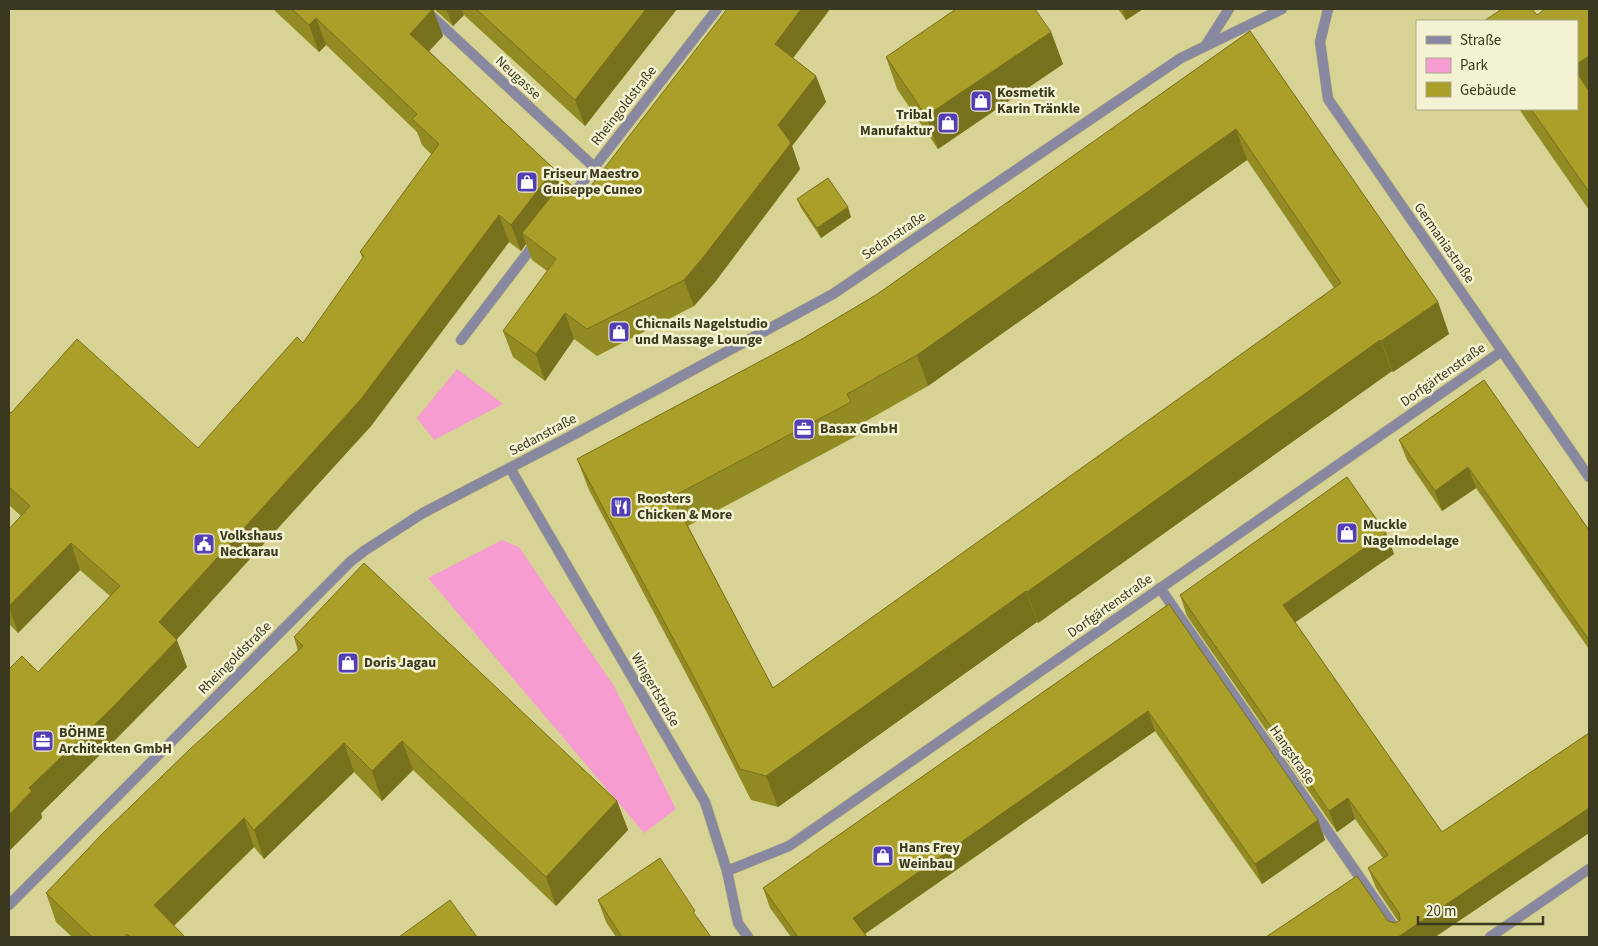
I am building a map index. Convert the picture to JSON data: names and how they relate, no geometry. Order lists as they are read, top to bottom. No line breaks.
{"streets":{"street":["Neugasse","Rheingoldstraße","Sedanstraße","Germaniastraße","Dorfgärtenstraße","Wingertstraße","Hangstraße"]},"crossings":[["Neugasse","Rheingoldstraße"],["Rheingoldstraße","Sedanstraße"],["Rheingoldstraße","Wingertstraße"],["Sedanstraße","Wingertstraße"],["Germaniastraße","Dorfgärtenstraße"],["Dorfgärtenstraße","Wingertstraße"],["Dorfgärtenstraße","Hangstraße"]],"places":{"shop":["Kosmetik Karin Tränkle","Tribal Manufaktur","Friseur Maestro Guiseppe Cuneo","Chicnails Nagelstudio und Massage Lounge","Muckle Nagelmodelage","Doris Jagau","Hans Frey Weinbau"],"office":["Basax GmbH","BÖHME Architekten GmbH"],"restaurant":["Roosters Chicken & More"],"public building":["Volkshaus Neckarau"]},"legend":["Straße","Park","Gebäude"],"scale_bar":"20 m"}
